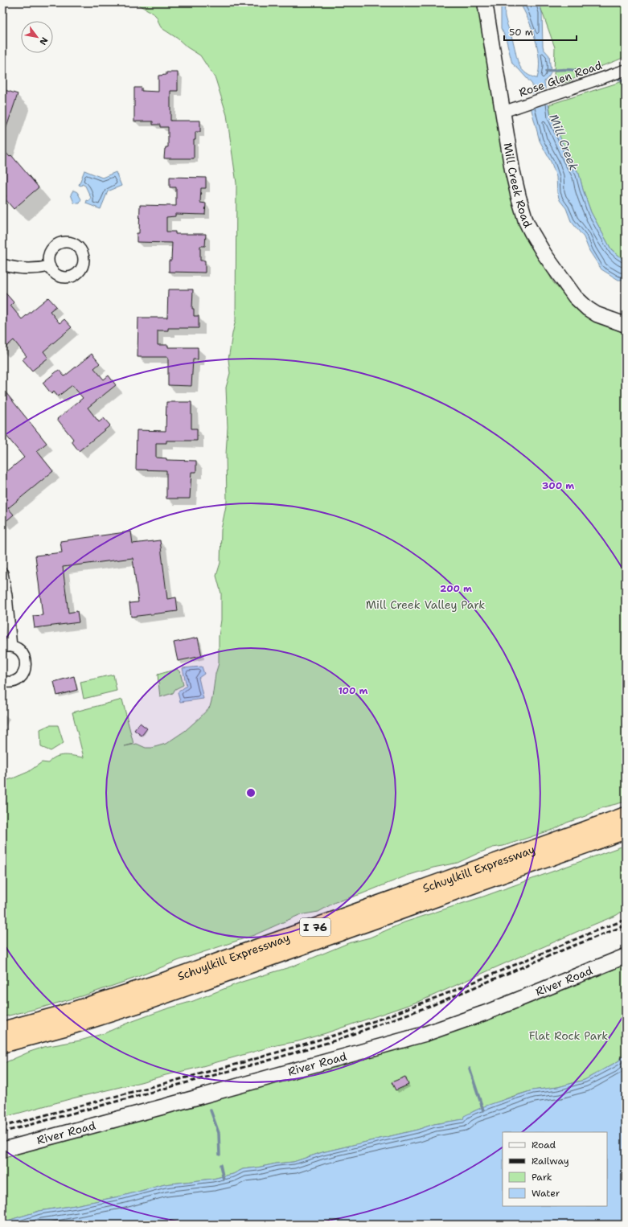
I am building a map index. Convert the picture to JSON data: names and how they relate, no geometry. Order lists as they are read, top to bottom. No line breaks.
{"streets":{"highway":["Schuylkill Expressway","I 76"],"street":["Rose Glen Road","Mill Creek Road","River Road"]},"crossings":[["Rose Glen Road","Mill Creek Road"]],"water":["Mill Creek"],"parks":["Mill Creek Valley Park","Flat Rock Park"],"legend":["Road","Railway","Park","Water"],"scale_bar":"50 m","north":"bottom right","rings":["300 m","200 m","100 m"]}
